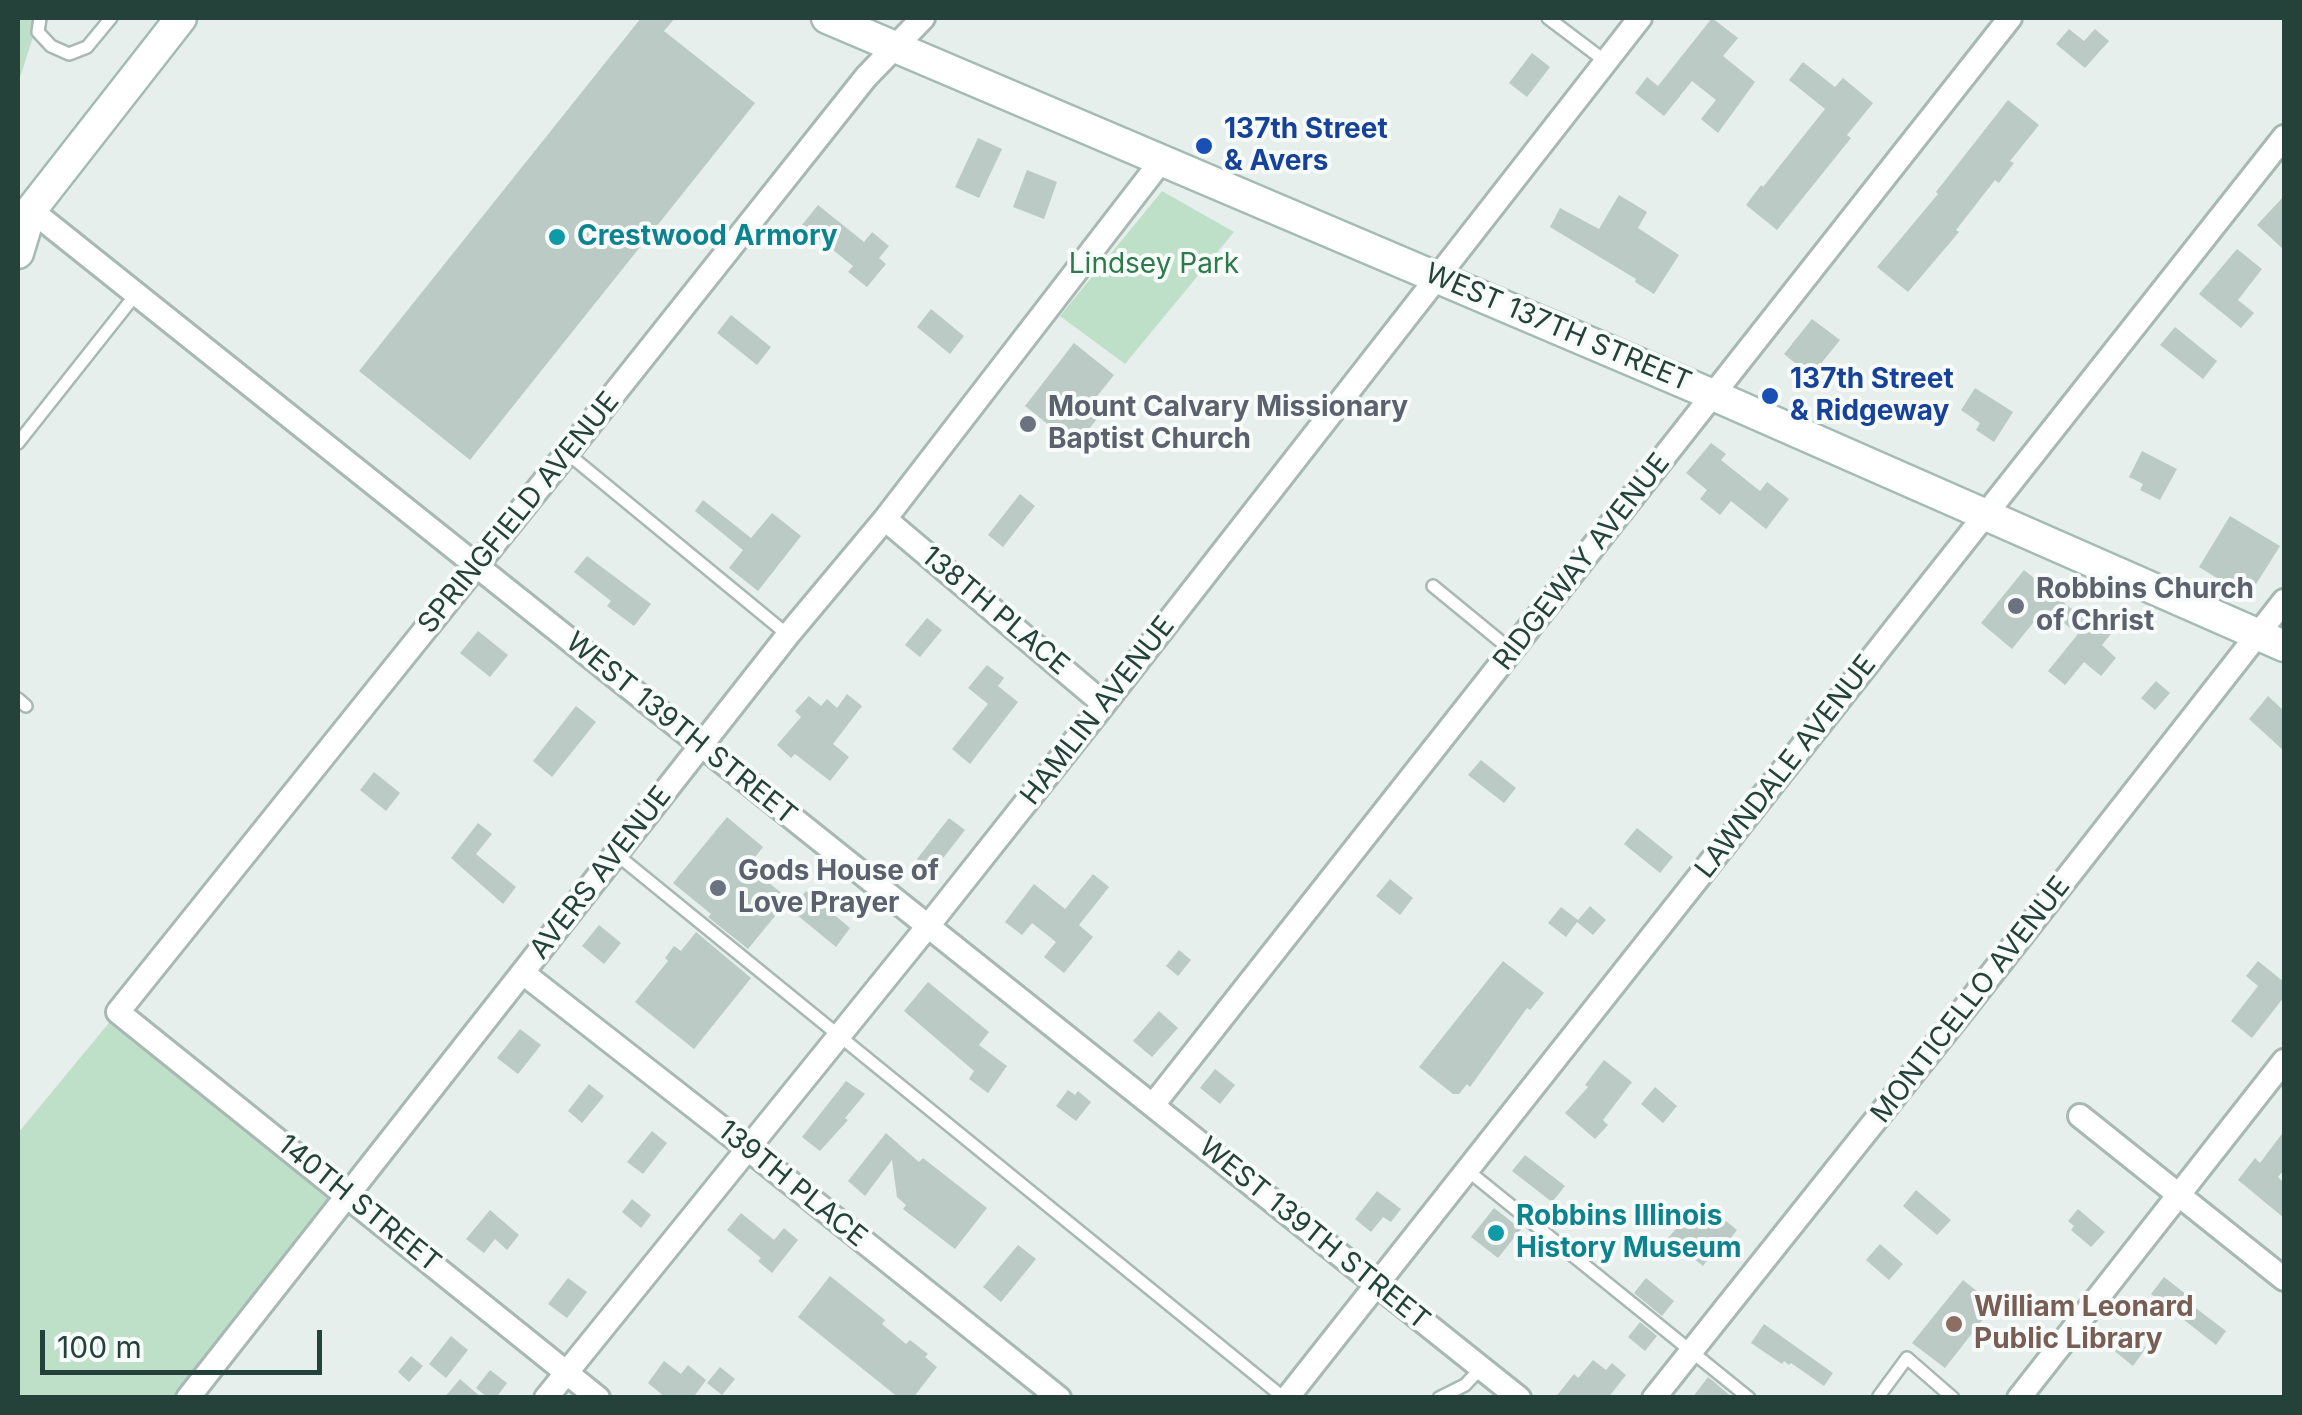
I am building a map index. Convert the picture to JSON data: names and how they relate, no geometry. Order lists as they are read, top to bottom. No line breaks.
{"streets":{"main road":["WEST 137TH STREET"],"street":["SPRINGFIELD AVENUE","RIDGEWAY AVENUE","138TH PLACE","HAMLIN AVENUE","WEST 139TH STREET","LAWNDALE AVENUE","AVERS AVENUE","MONTICELLO AVENUE","139TH PLACE","140TH STREET"]},"crossings":[["WEST 137TH STREET","SPRINGFIELD AVENUE"],["WEST 137TH STREET","RIDGEWAY AVENUE"],["WEST 137TH STREET","HAMLIN AVENUE"],["WEST 137TH STREET","LAWNDALE AVENUE"],["WEST 137TH STREET","AVERS AVENUE"],["WEST 137TH STREET","MONTICELLO AVENUE"],["SPRINGFIELD AVENUE","WEST 139TH STREET"],["SPRINGFIELD AVENUE","140TH STREET"],["RIDGEWAY AVENUE","WEST 139TH STREET"],["138TH PLACE","HAMLIN AVENUE"],["138TH PLACE","AVERS AVENUE"],["HAMLIN AVENUE","WEST 139TH STREET"],["HAMLIN AVENUE","139TH PLACE"],["HAMLIN AVENUE","140TH STREET"],["WEST 139TH STREET","LAWNDALE AVENUE"],["WEST 139TH STREET","AVERS AVENUE"],["AVERS AVENUE","139TH PLACE"],["AVERS AVENUE","140TH STREET"]],"parks":["Lindsey Park"],"places":["137th Street & Avers","Crestwood Armory","137th Street & Ridgeway","Mount Calvary Missionary Baptist Church","Robbins Church of Christ","Gods House of Love Prayer","Robbins Illinois History Museum","William Leonard Public Library"],"scale_bar":"100 m"}
